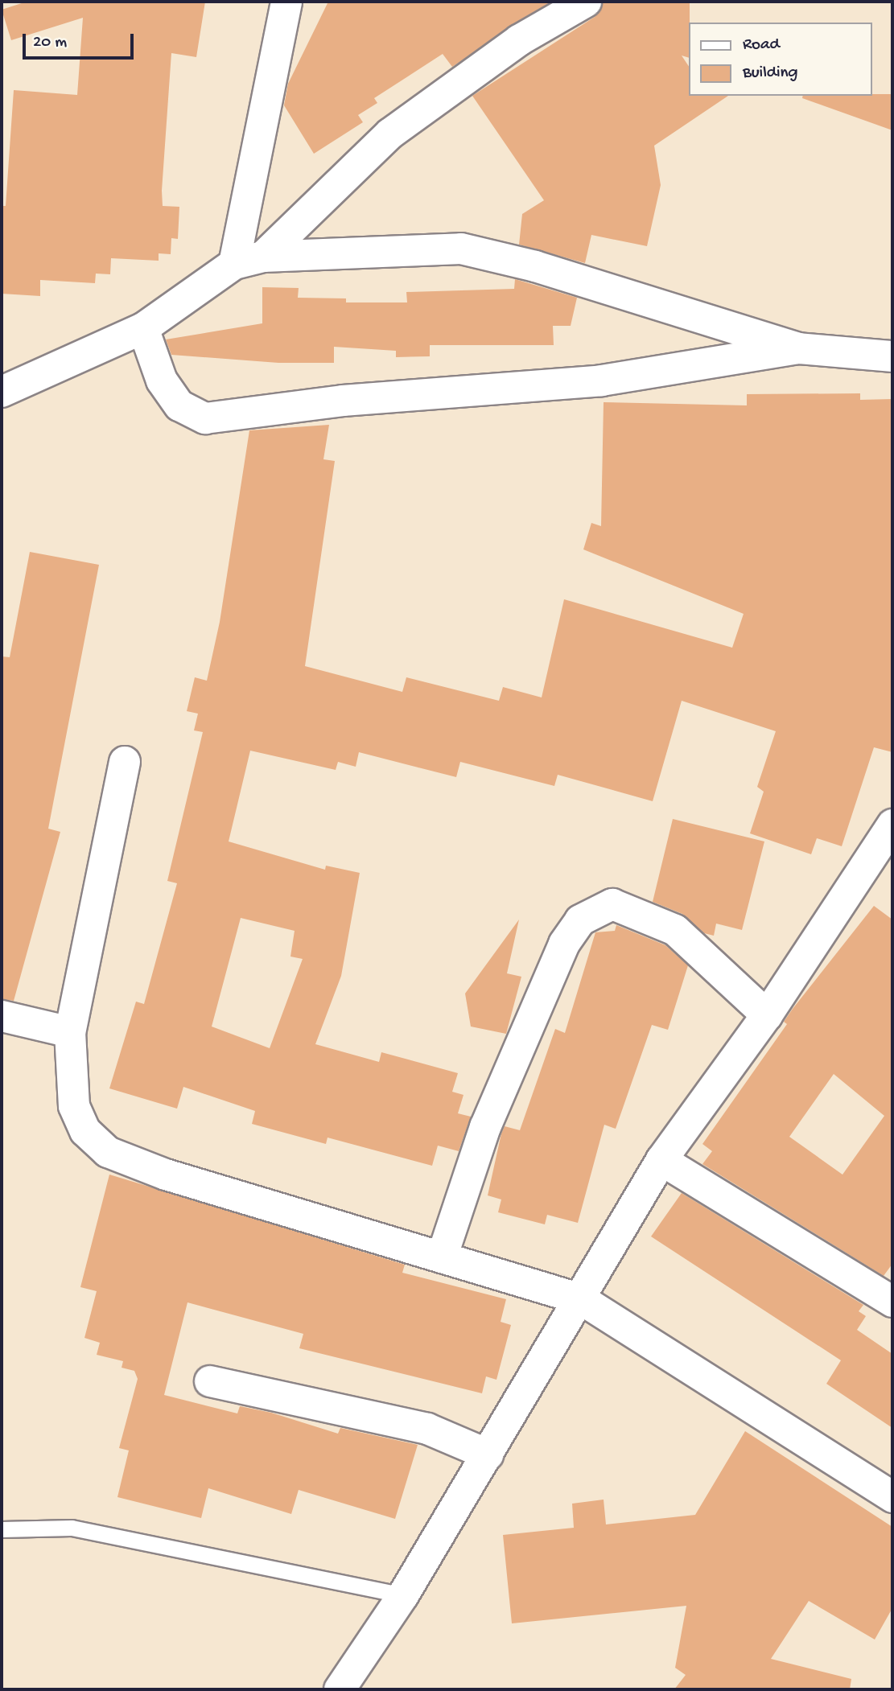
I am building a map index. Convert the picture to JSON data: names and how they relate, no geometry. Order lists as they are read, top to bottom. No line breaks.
{"legend":["Road","Building"],"scale_bar":"20 m"}
